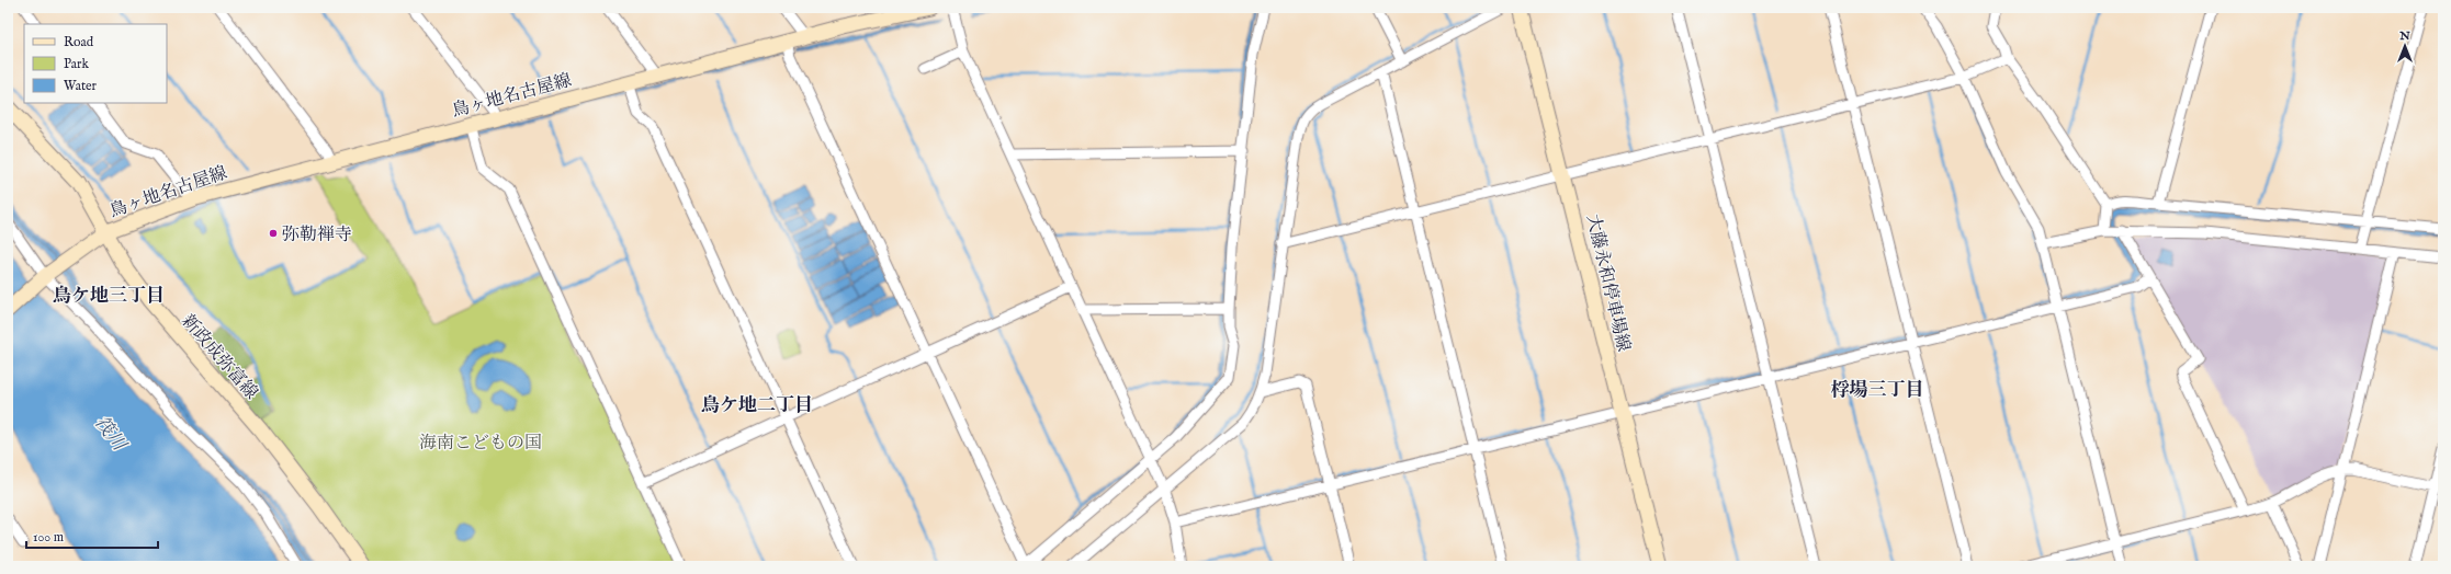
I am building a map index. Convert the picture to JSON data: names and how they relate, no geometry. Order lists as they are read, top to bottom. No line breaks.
{"streets":{"main road":["鳥ヶ地名古屋線","大藤永和停車場線","新政成弥富線"]},"crossings":[["鳥ヶ地名古屋線","新政成弥富線"]],"districts":["鳥ケ地三丁目","桴場三丁目","鳥ケ地二丁目"],"water":["筏川"],"parks":["海南こどもの国"],"places":["弥勒禅寺"],"legend":["Road","Park","Water"],"scale_bar":"100 m","north":"top"}
